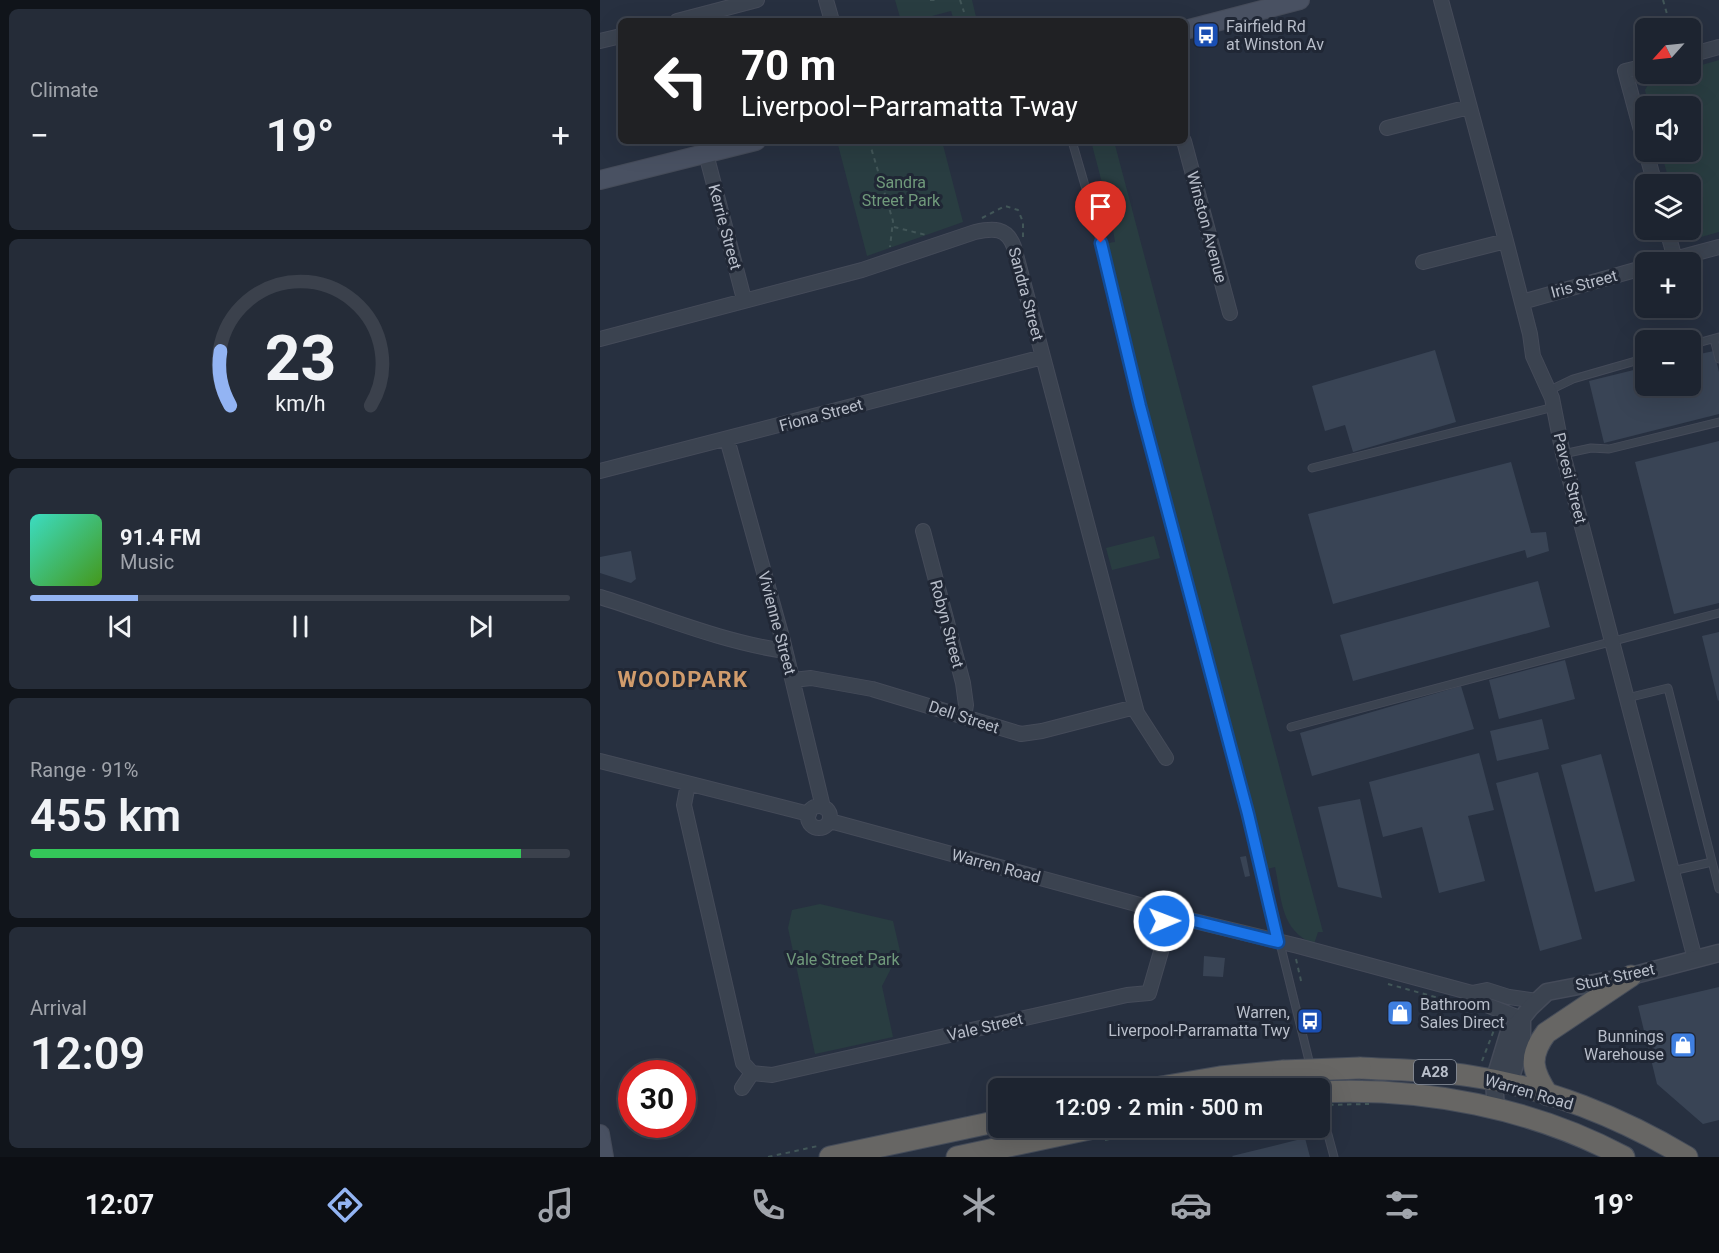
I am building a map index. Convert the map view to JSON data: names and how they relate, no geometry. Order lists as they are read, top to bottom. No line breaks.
{"streets":{"highway":["Warren Road","A28"],"main road":["Sturt Street"],"street":["Kerrie Street","Winston Avenue","Iris Street","Sandra Street","Fiona Street","Pavesi Street","Vivienne Street","Robyn Street","Dell Street","Vale Street"]},"crossings":[["Kerrie Street","Sandra Street"],["Iris Street","Pavesi Street"],["Sandra Street","Fiona Street"],["Sandra Street","Dell Street"],["Fiona Street","Vivienne Street"],["Pavesi Street","Sturt Street"],["Vivienne Street","Dell Street"],["Vivienne Street","Warren Road"],["Robyn Street","Dell Street"],["Warren Road","Sturt Street"],["Warren Road","Vale Street"],["Warren Road","A28"]],"districts":["WOODPARK"],"parks":["Sandra Street Park","Vale Street Park"],"places":{"bus stop":["Fairfield Rd at Winston Av","Warren, Liverpool-Parramatta Twy"],"shop":["Bathroom Sales Direct","Bunnings Warehouse"]},"north":"bottom left","page":{"tile":["Climate",["Range · 91%","455 km"],["Arrival","12:09"]],"map_buttons":["+","−"],"turn":["70 m","Liverpool–Parramatta T-way"],"heat":["−","19°","+"],"song":["91.4 FM","Music"],"limit":"30","trip":"12:09 · 2 min · 500 m","tabs":["12:07","19°"],"gauge":["23","km/h"]}}
